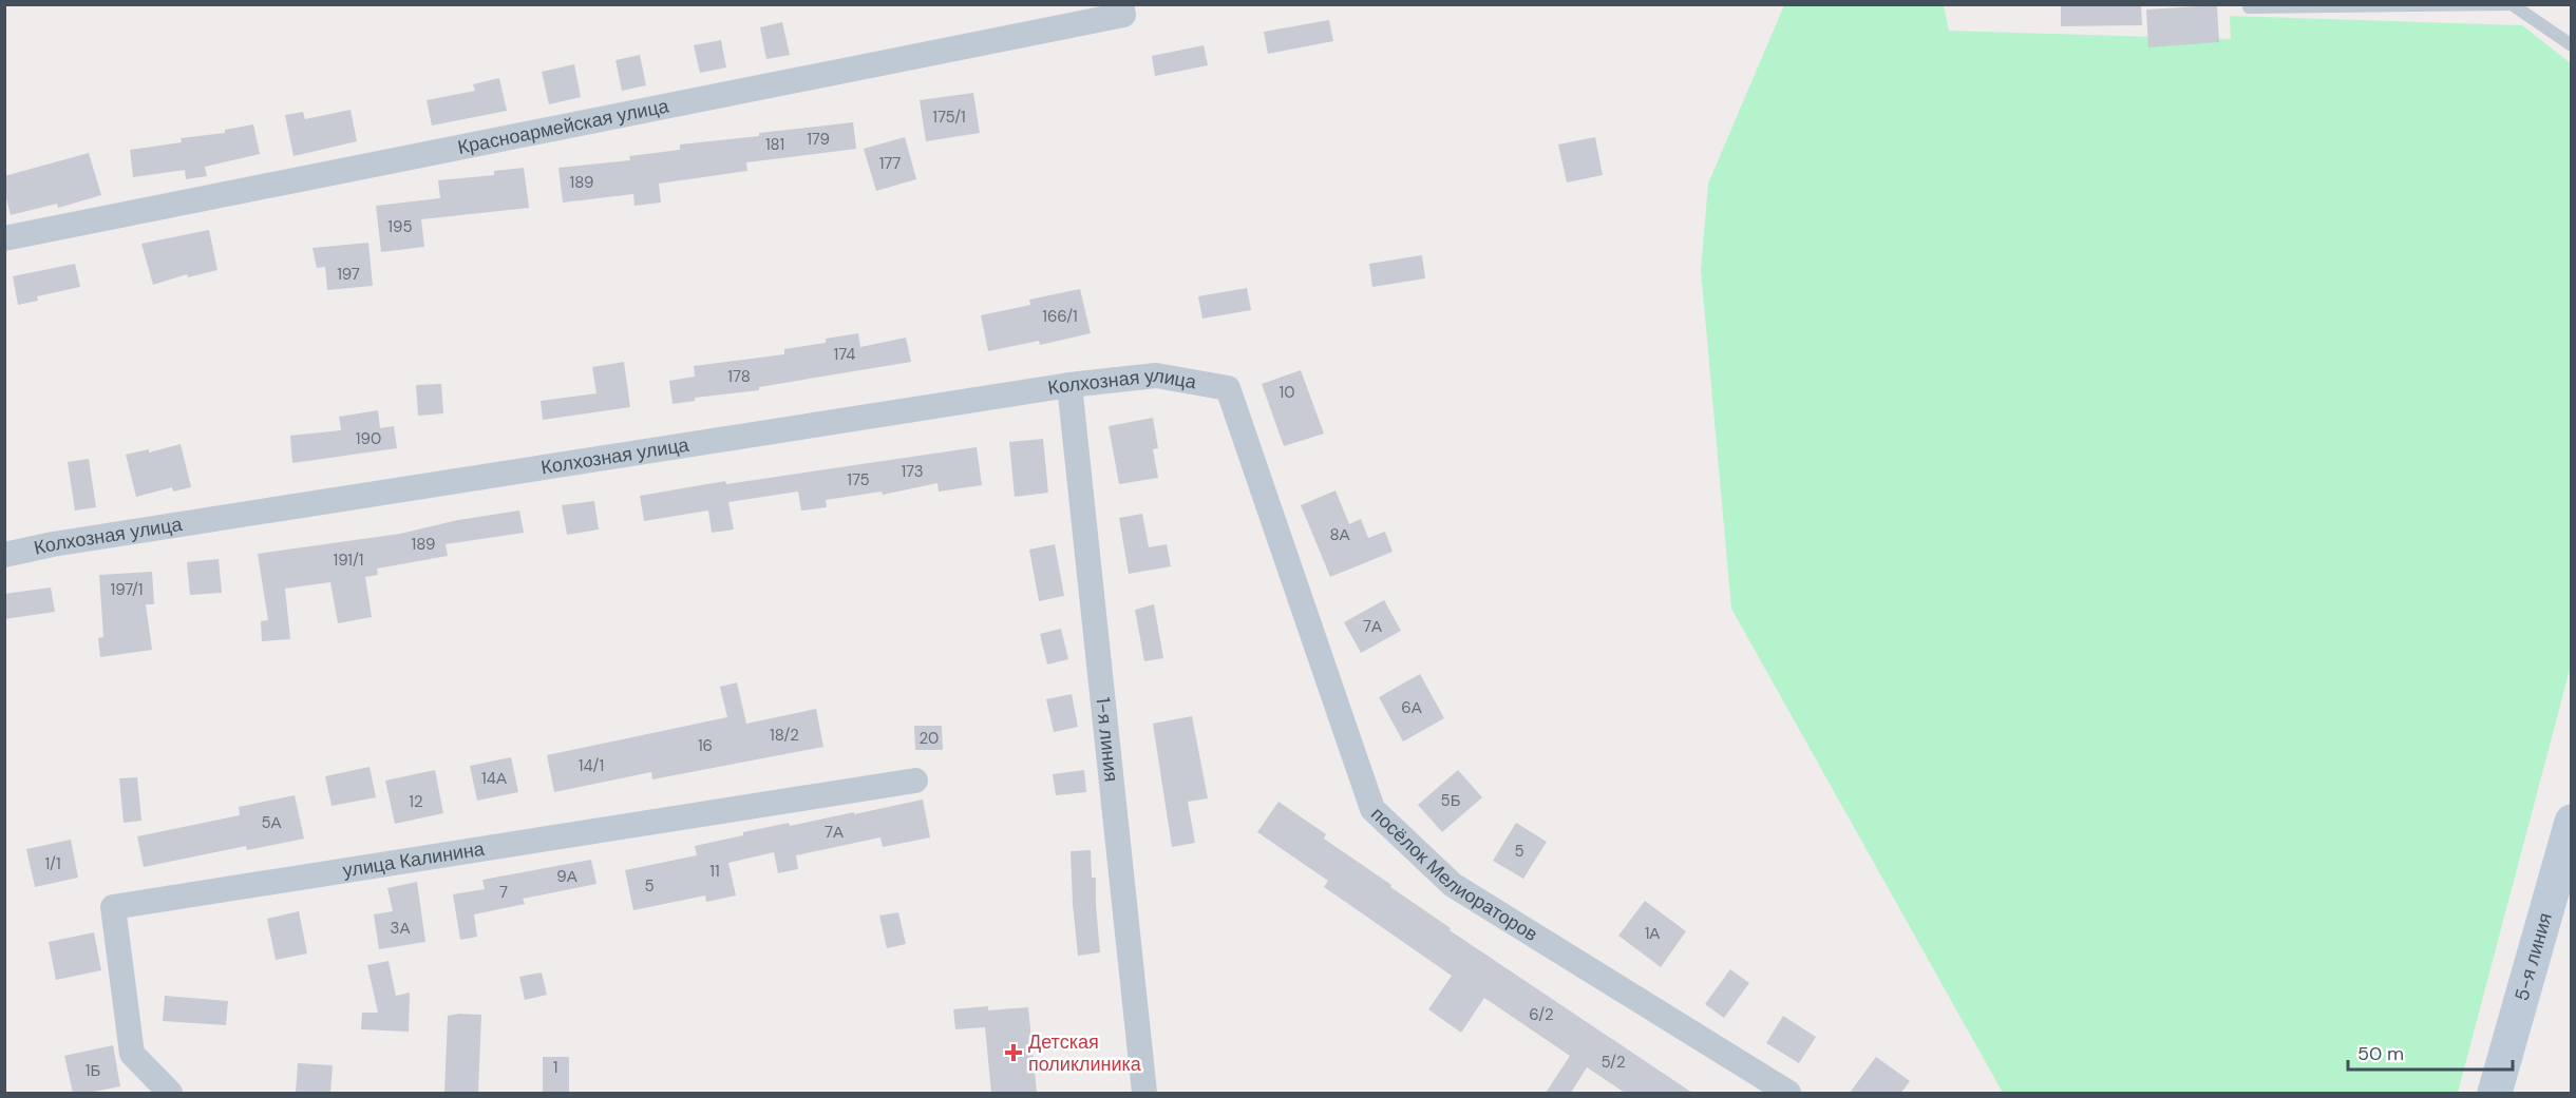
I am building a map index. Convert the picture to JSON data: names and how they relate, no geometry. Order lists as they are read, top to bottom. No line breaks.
{"streets":{"street":["Красноармейская улица","Колхозная улица","1-я линия","улица Калинина","посёлок Мелиораторов","5-я линия"]},"crossings":[["Колхозная улица","1-я линия"],["Колхозная улица","посёлок Мелиораторов"]],"places":{"health":["Детская поликлиника"]},"house_numbers":["175/1","179","181","177","189","195","197","166/1","174","178","10","190","173","175","8А","189","191/1","197/1","7А","6А","18/2","20","16","14/1","14А","5Б","12","5А","7А","5","1/1","11","9А","5","7","3А","1А","6/2","5/2","1","1Б"],"scale_bar":"50 m"}
